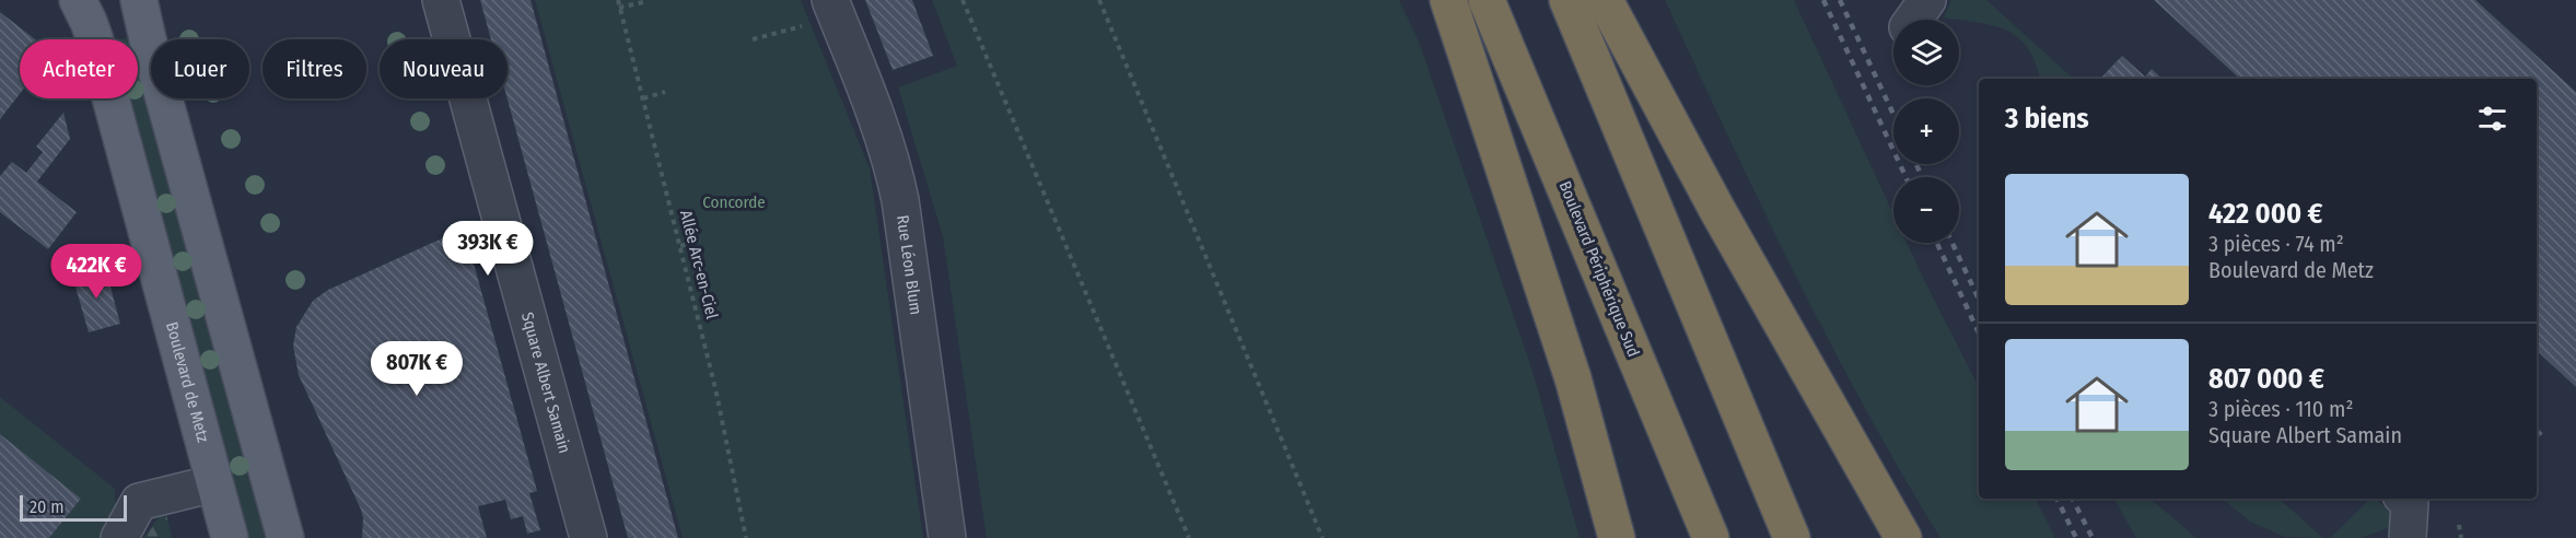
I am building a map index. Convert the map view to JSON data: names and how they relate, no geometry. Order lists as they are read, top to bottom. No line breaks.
{"streets":{"highway":["Boulevard Périphérique Sud"],"main road":["Boulevard de Metz"],"street":["Rue Léon Blum","Square Albert Samain"],"path":["Allée Arc-en-Ciel"]},"parks":["Concorde"],"scale_bar":"20 m","page":{"map_buttons":["+","−"],"chip":["Acheter","Louer","Filtres","Nouveau"],"heading":"3 biens","list":[{"name":"422 000 €","note":"3 pièces · 74 m² · Boulevard de Metz"},{"name":"807 000 €","note":"3 pièces · 110 m² · Square Albert Samain"}],"price":["393K €","422K €","807K €"],"scale":"20 m"}}
